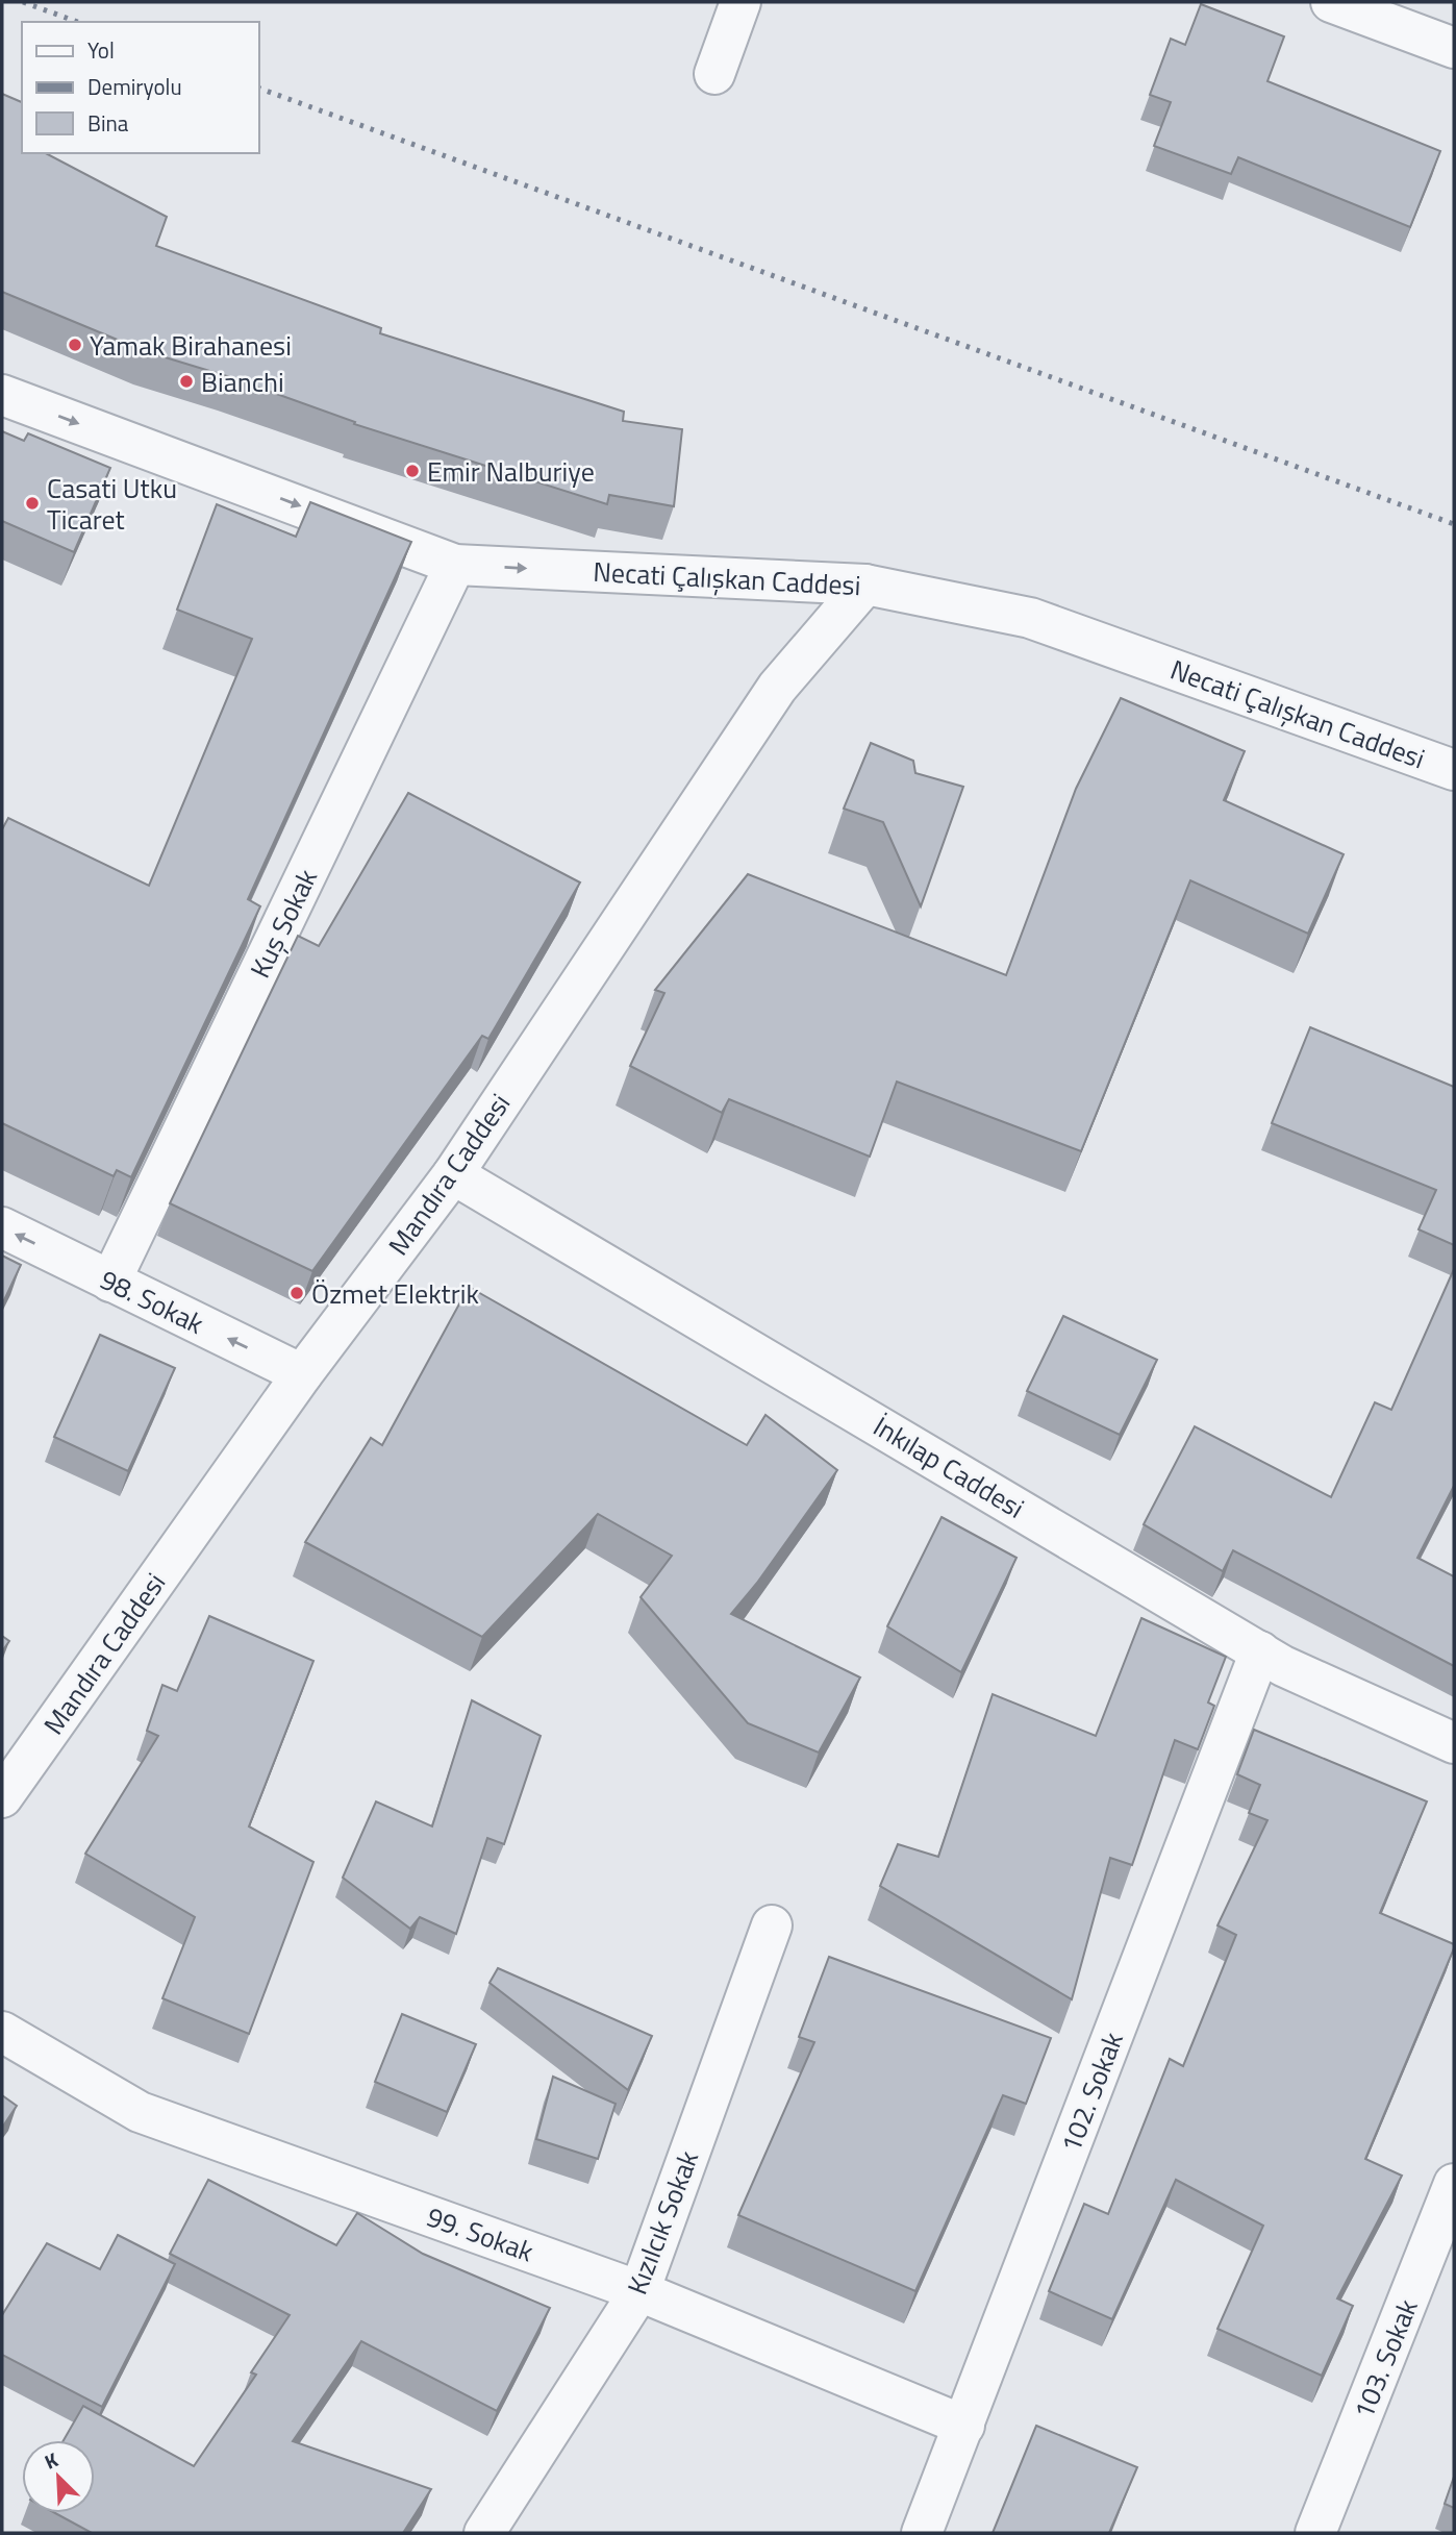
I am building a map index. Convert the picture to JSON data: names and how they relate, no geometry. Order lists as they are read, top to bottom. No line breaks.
{"streets":{"street":["Necati Çalışkan Caddesi","Kuş Sokak","Mandıra Caddesi","98. Sokak","İnkılap Caddesi","102. Sokak","Kızılcık Sokak","99. Sokak","103. Sokak"]},"crossings":[["Necati Çalışkan Caddesi","Kuş Sokak"],["Necati Çalışkan Caddesi","Mandıra Caddesi"],["Kuş Sokak","98. Sokak"],["Mandıra Caddesi","98. Sokak"],["Mandıra Caddesi","İnkılap Caddesi"],["İnkılap Caddesi","102. Sokak"],["102. Sokak","99. Sokak"],["Kızılcık Sokak","99. Sokak"]],"one_way":["Necati Çalışkan Caddesi","98. Sokak"],"places":["Yamak Birahanesi","Bianchi","Emir Nalburiye","Casati Utku Ticaret","Özmet Elektrik"],"legend":["Yol","Demiryolu","Bina"],"north":"top left"}
